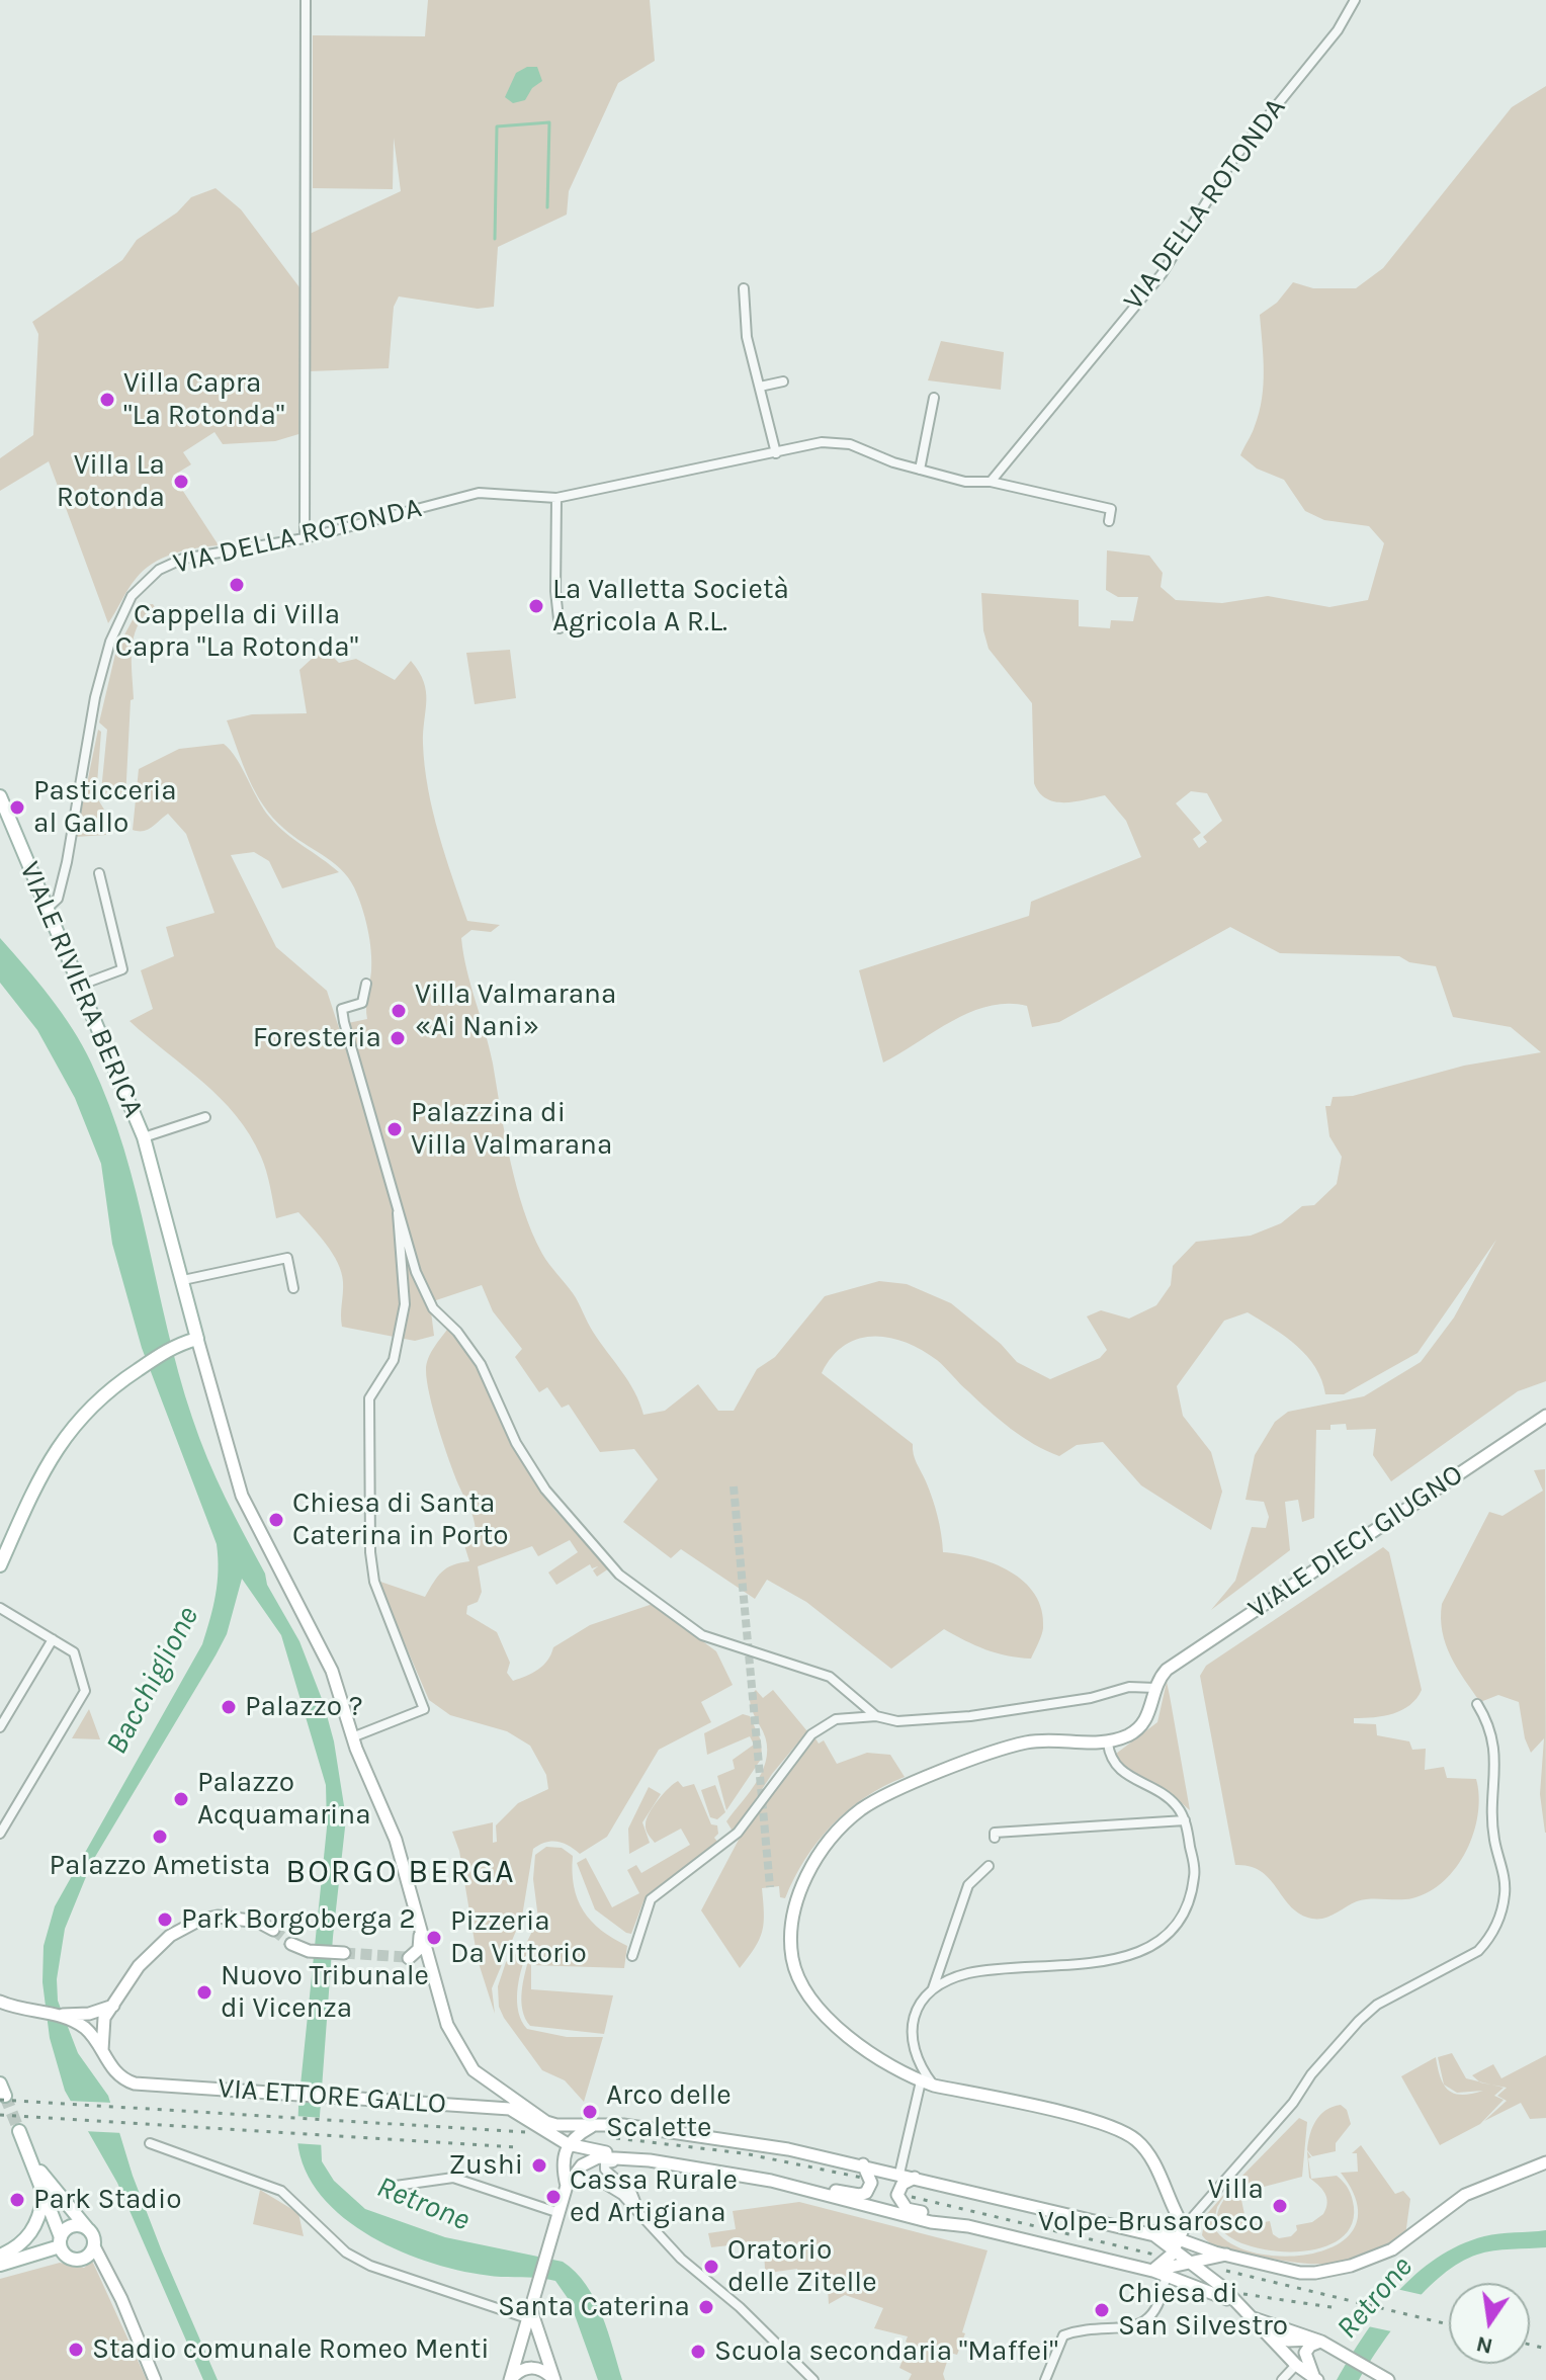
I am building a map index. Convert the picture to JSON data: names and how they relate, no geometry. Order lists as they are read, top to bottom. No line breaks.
{"streets":{"main road":["VIALE RIVIERA BERICA","VIALE DIECI GIUGNO","VIA ETTORE GALLO"],"street":["VIA DELLA ROTONDA"]},"crossings":[["VIA DELLA ROTONDA","VIALE RIVIERA BERICA"]],"districts":["BORGO BERGA"],"water":["Bacchiglione","Retrone"],"places":["Villa Capra \"La Rotonda\"","Villa La Rotonda","Cappella di Villa Capra \"La Rotonda\"","La Valletta Società Agricola A R.L.","Pasticceria al Gallo","Villa Valmarana «Ai Nani»","Foresteria","Palazzina di Villa Valmarana","Chiesa di Santa Caterina in Porto","Palazzo ?","Palazzo Acquamarina","Palazzo Ametista","Park Borgoberga 2","Pizzeria Da Vittorio","Nuovo Tribunale di Vicenza","Arco delle Scalette","Zushi","Cassa Rurale ed Artigiana","Park Stadio","Villa Volpe-Brusarosco","Oratorio delle Zitelle","Santa Caterina","Chiesa di San Silvestro","Stadio comunale Romeo Menti","Scuola secondaria \"Maffei\""],"north":"bottom"}
